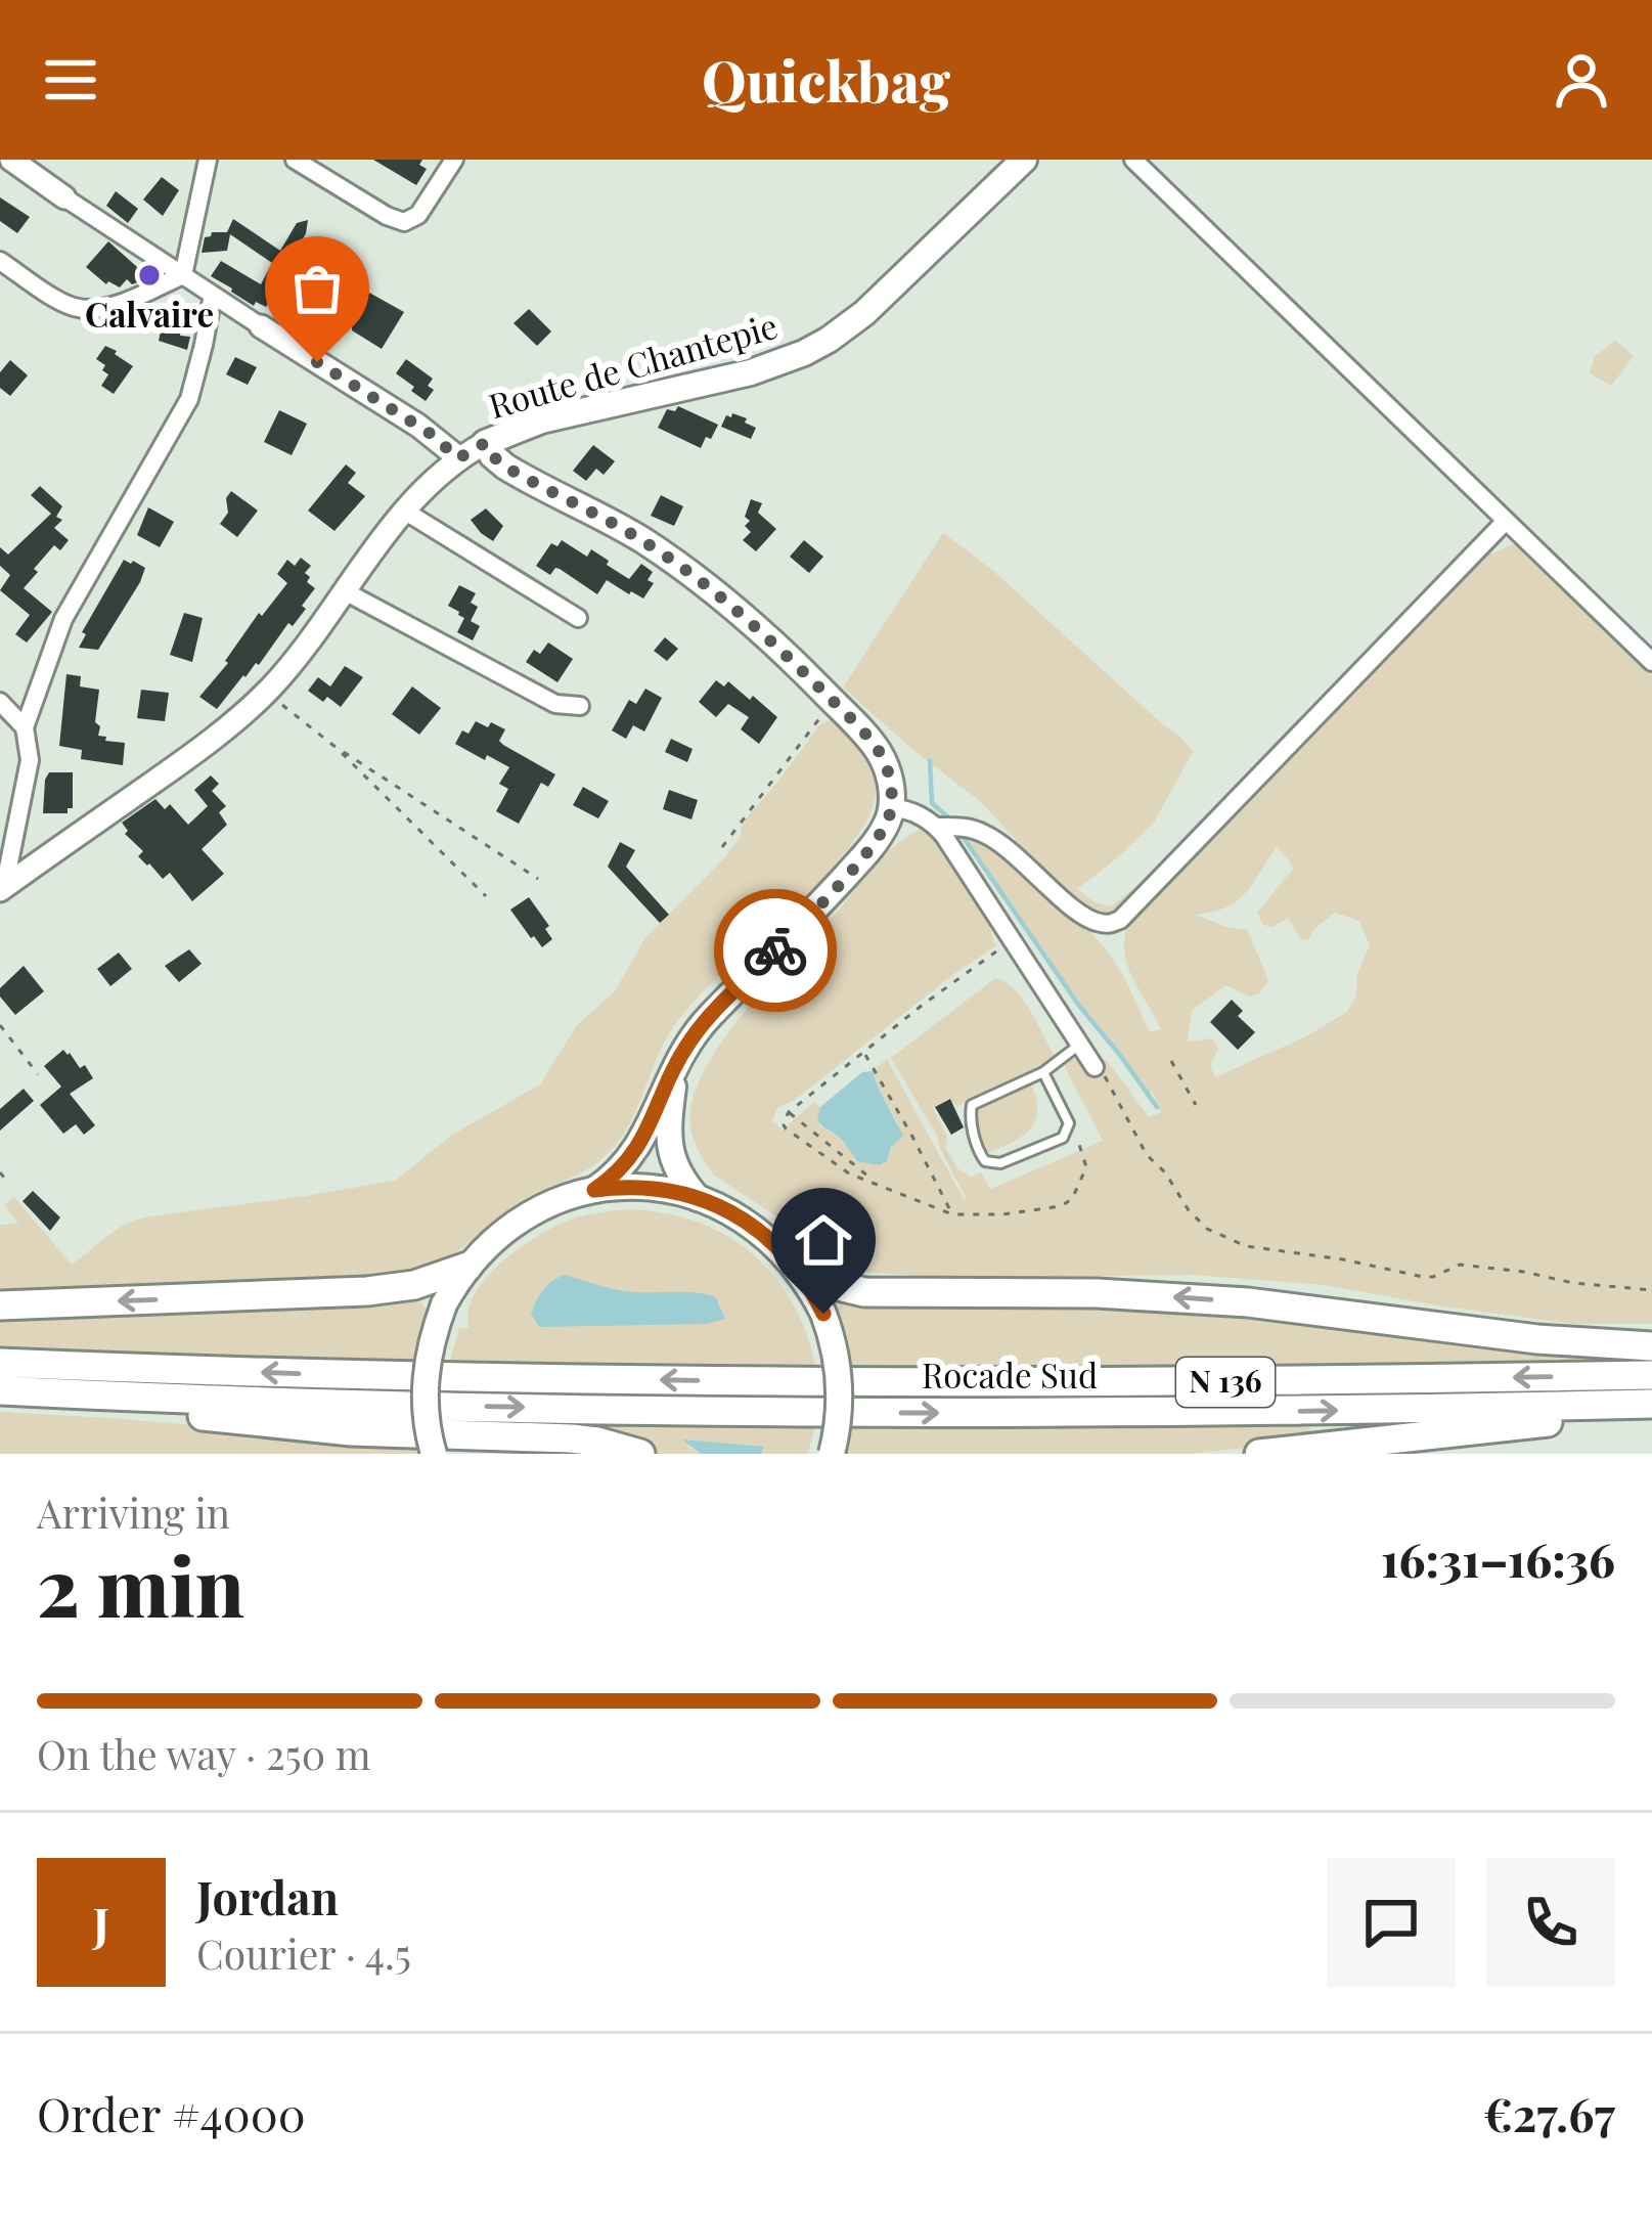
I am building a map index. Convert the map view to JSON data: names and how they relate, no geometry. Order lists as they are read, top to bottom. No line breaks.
{"streets":{"highway":["Rocade Sud","N 136"],"main road":["Route de Chantepie"]},"places":["Calvaire"],"page":{"header":"Quickbag","heading":["2 min","Arriving in","16:31–16:36"],"panel":["Jordan","Courier · 4.5","Order #4000","€27.67"],"bar":"On the way · 250 m","round":"J"}}
